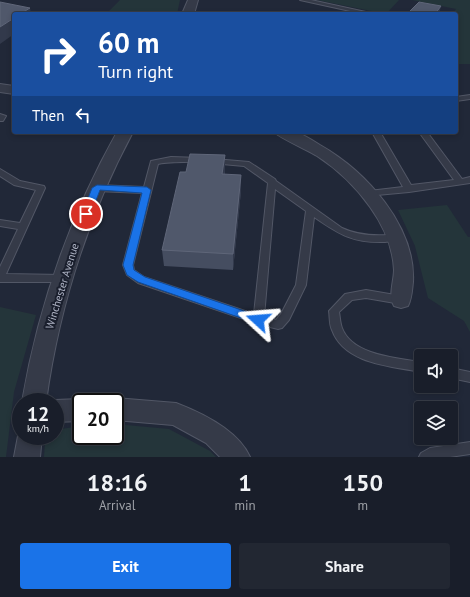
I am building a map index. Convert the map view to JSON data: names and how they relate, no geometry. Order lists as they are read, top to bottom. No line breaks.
{"streets":{"street":["Winchester Avenue"]},"page":{"turn":["60 m","Turn right"],"then":"Then","speed":"12 km/h","limit":"20","eta":["18:16","Arrival","1","min","150","m"],"buttons":["Exit","Share"]}}
